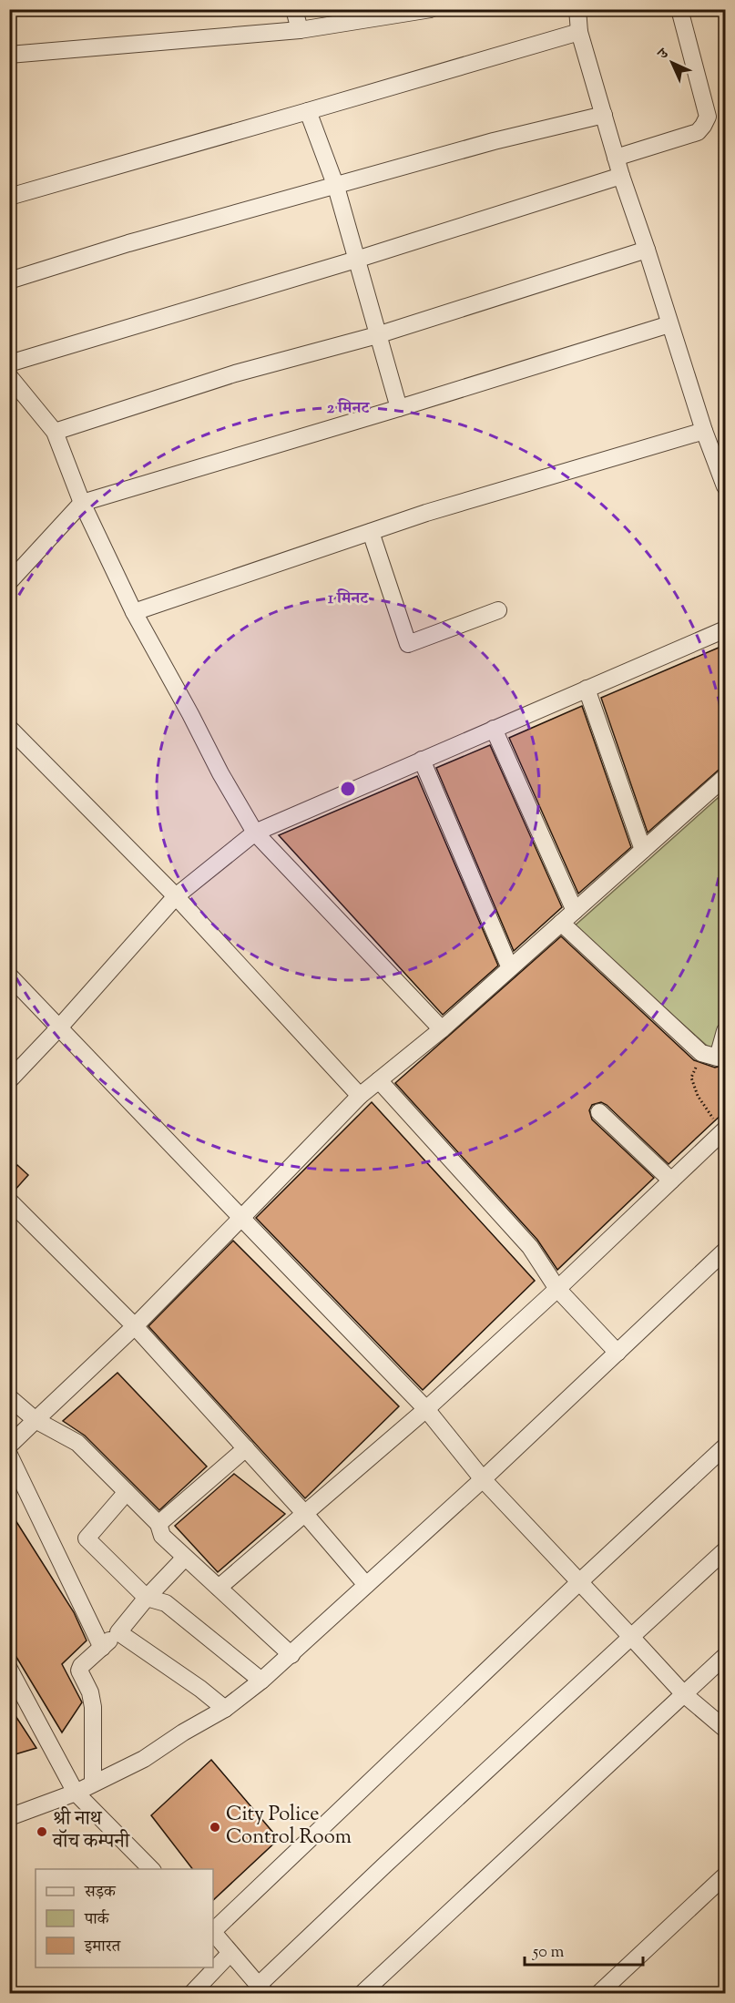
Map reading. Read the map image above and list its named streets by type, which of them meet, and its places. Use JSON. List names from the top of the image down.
{
  "places": ["City Police Control Room", "श्री नाथ वॉच कम्पनी"],
  "legend": ["सड़क", "पार्क", "इमारत"],
  "scale_bar": "50 m",
  "north": "top left",
  "rings": ["2 मिनट", "1 मिनट"]
}
